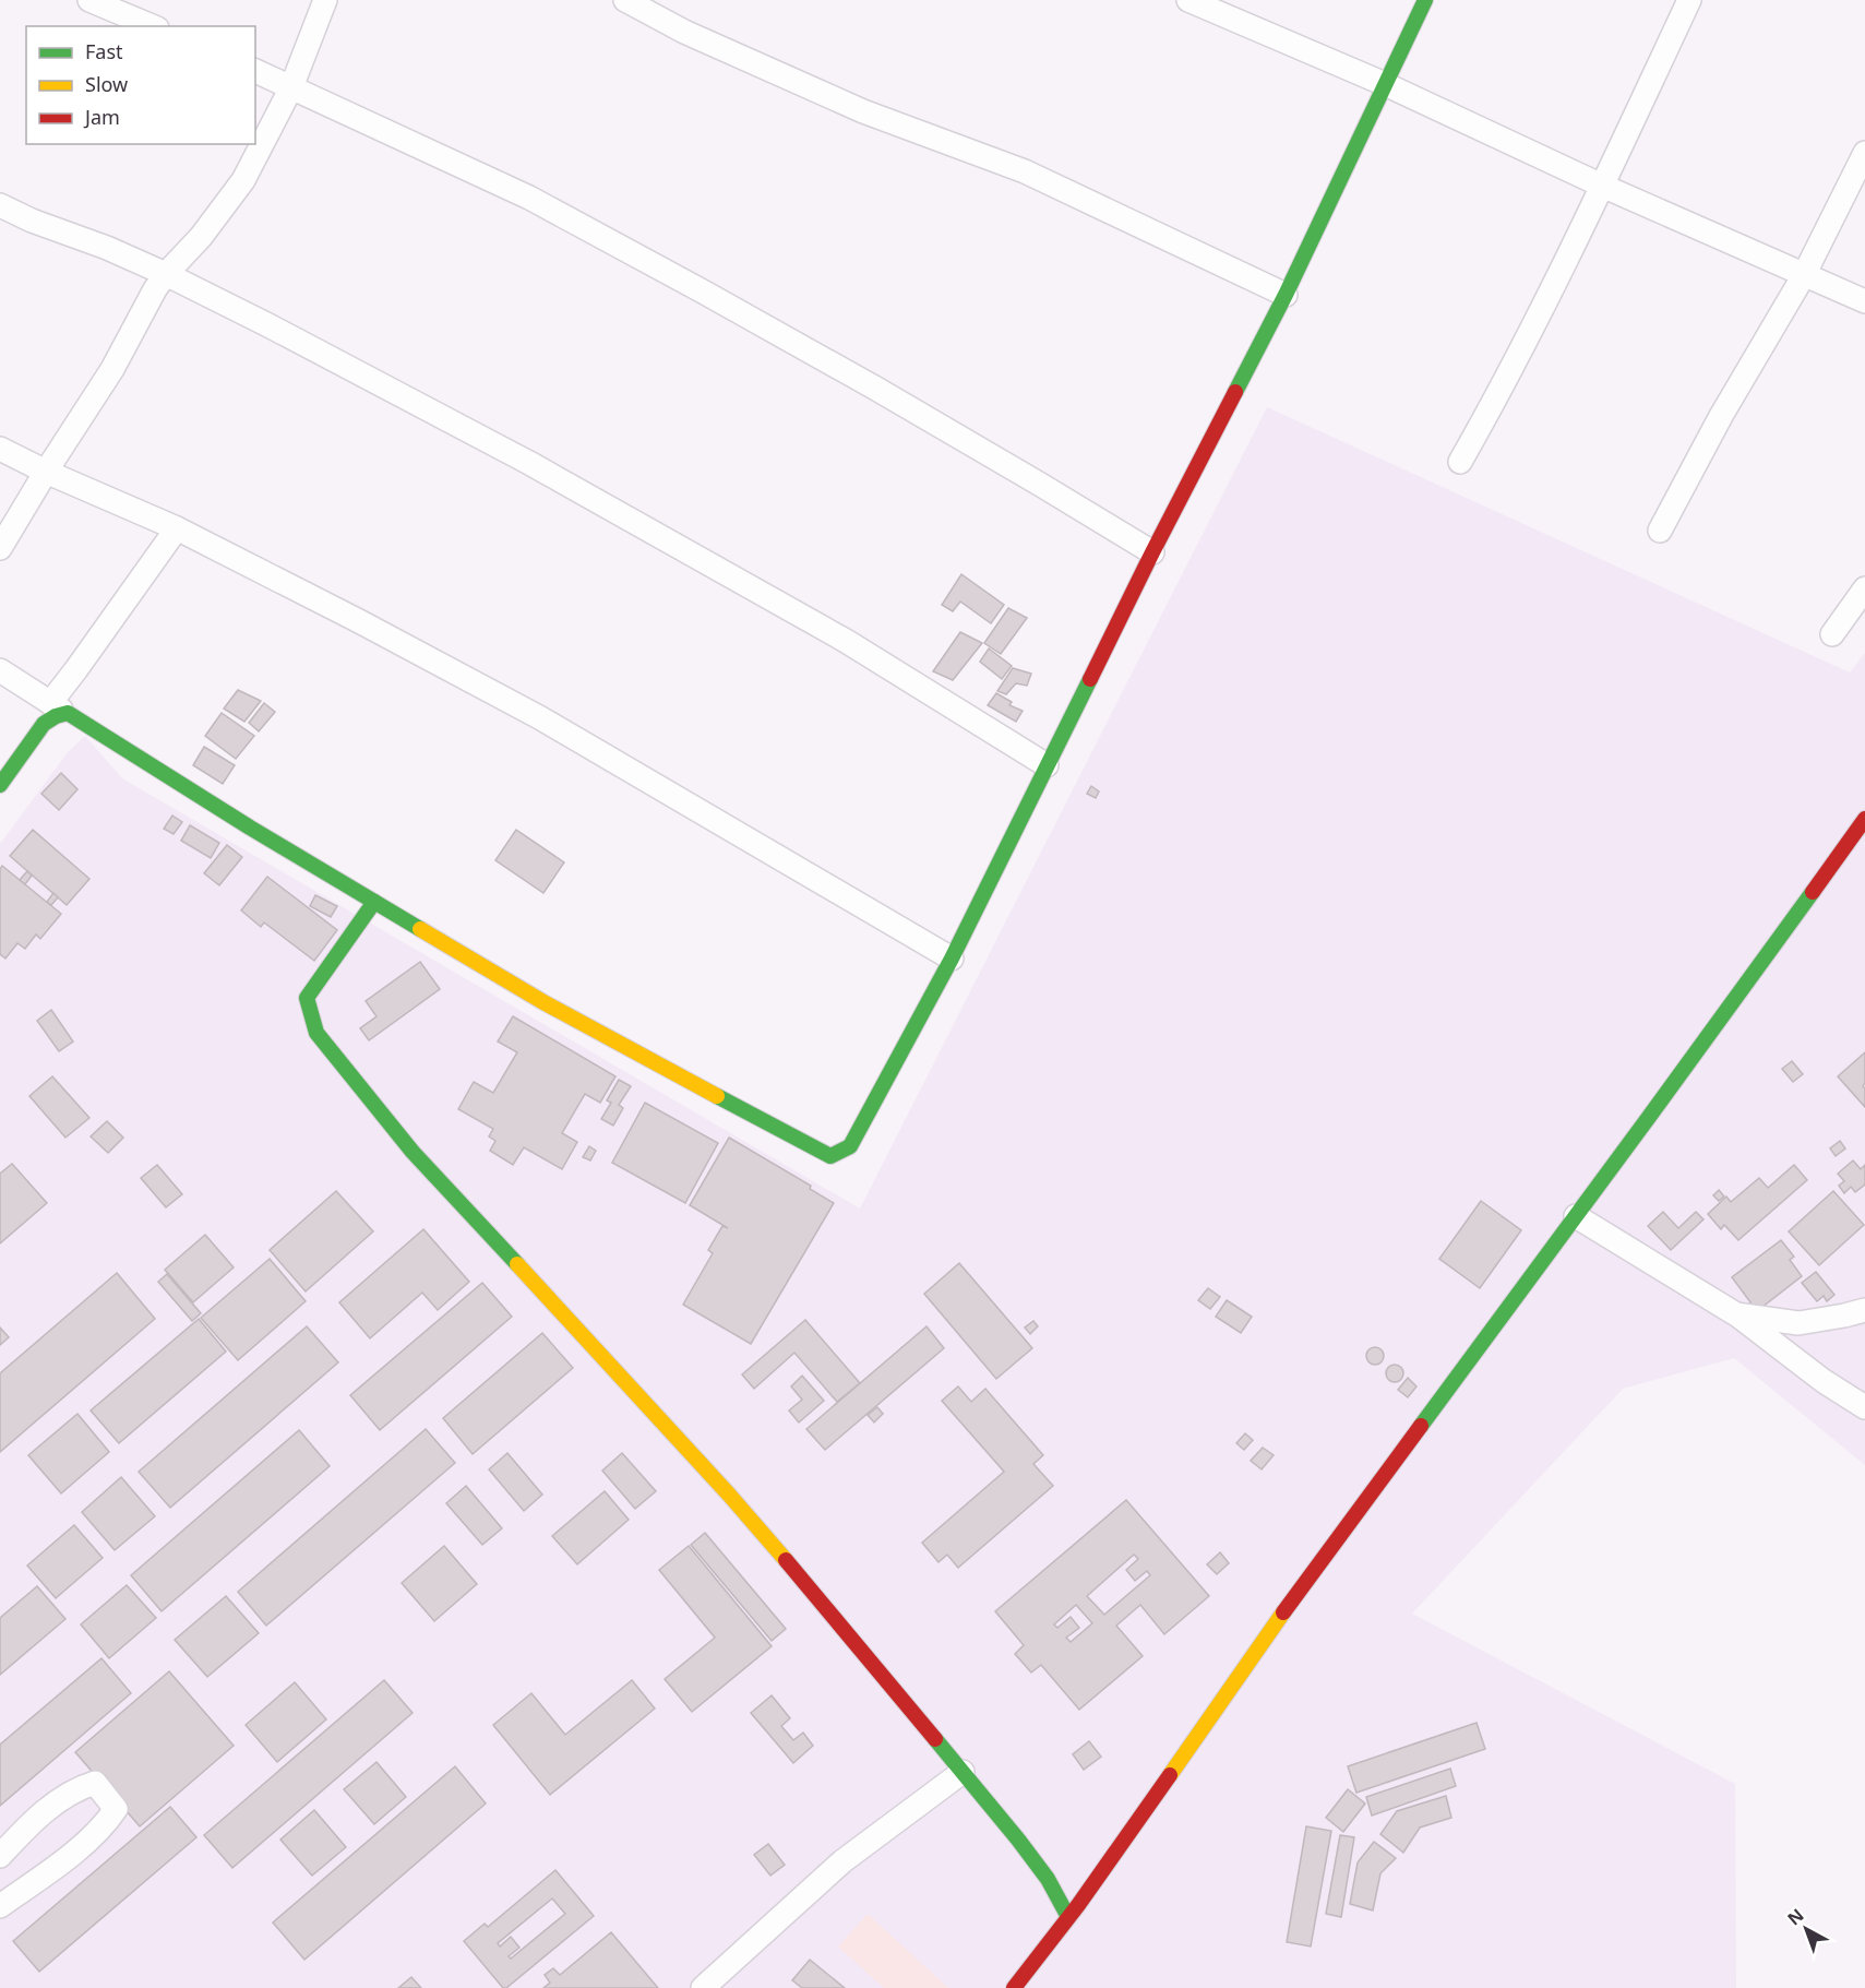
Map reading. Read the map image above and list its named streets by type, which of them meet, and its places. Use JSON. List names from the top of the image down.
{
  "legend": ["Fast", "Slow", "Jam"],
  "north": "top left"
}
